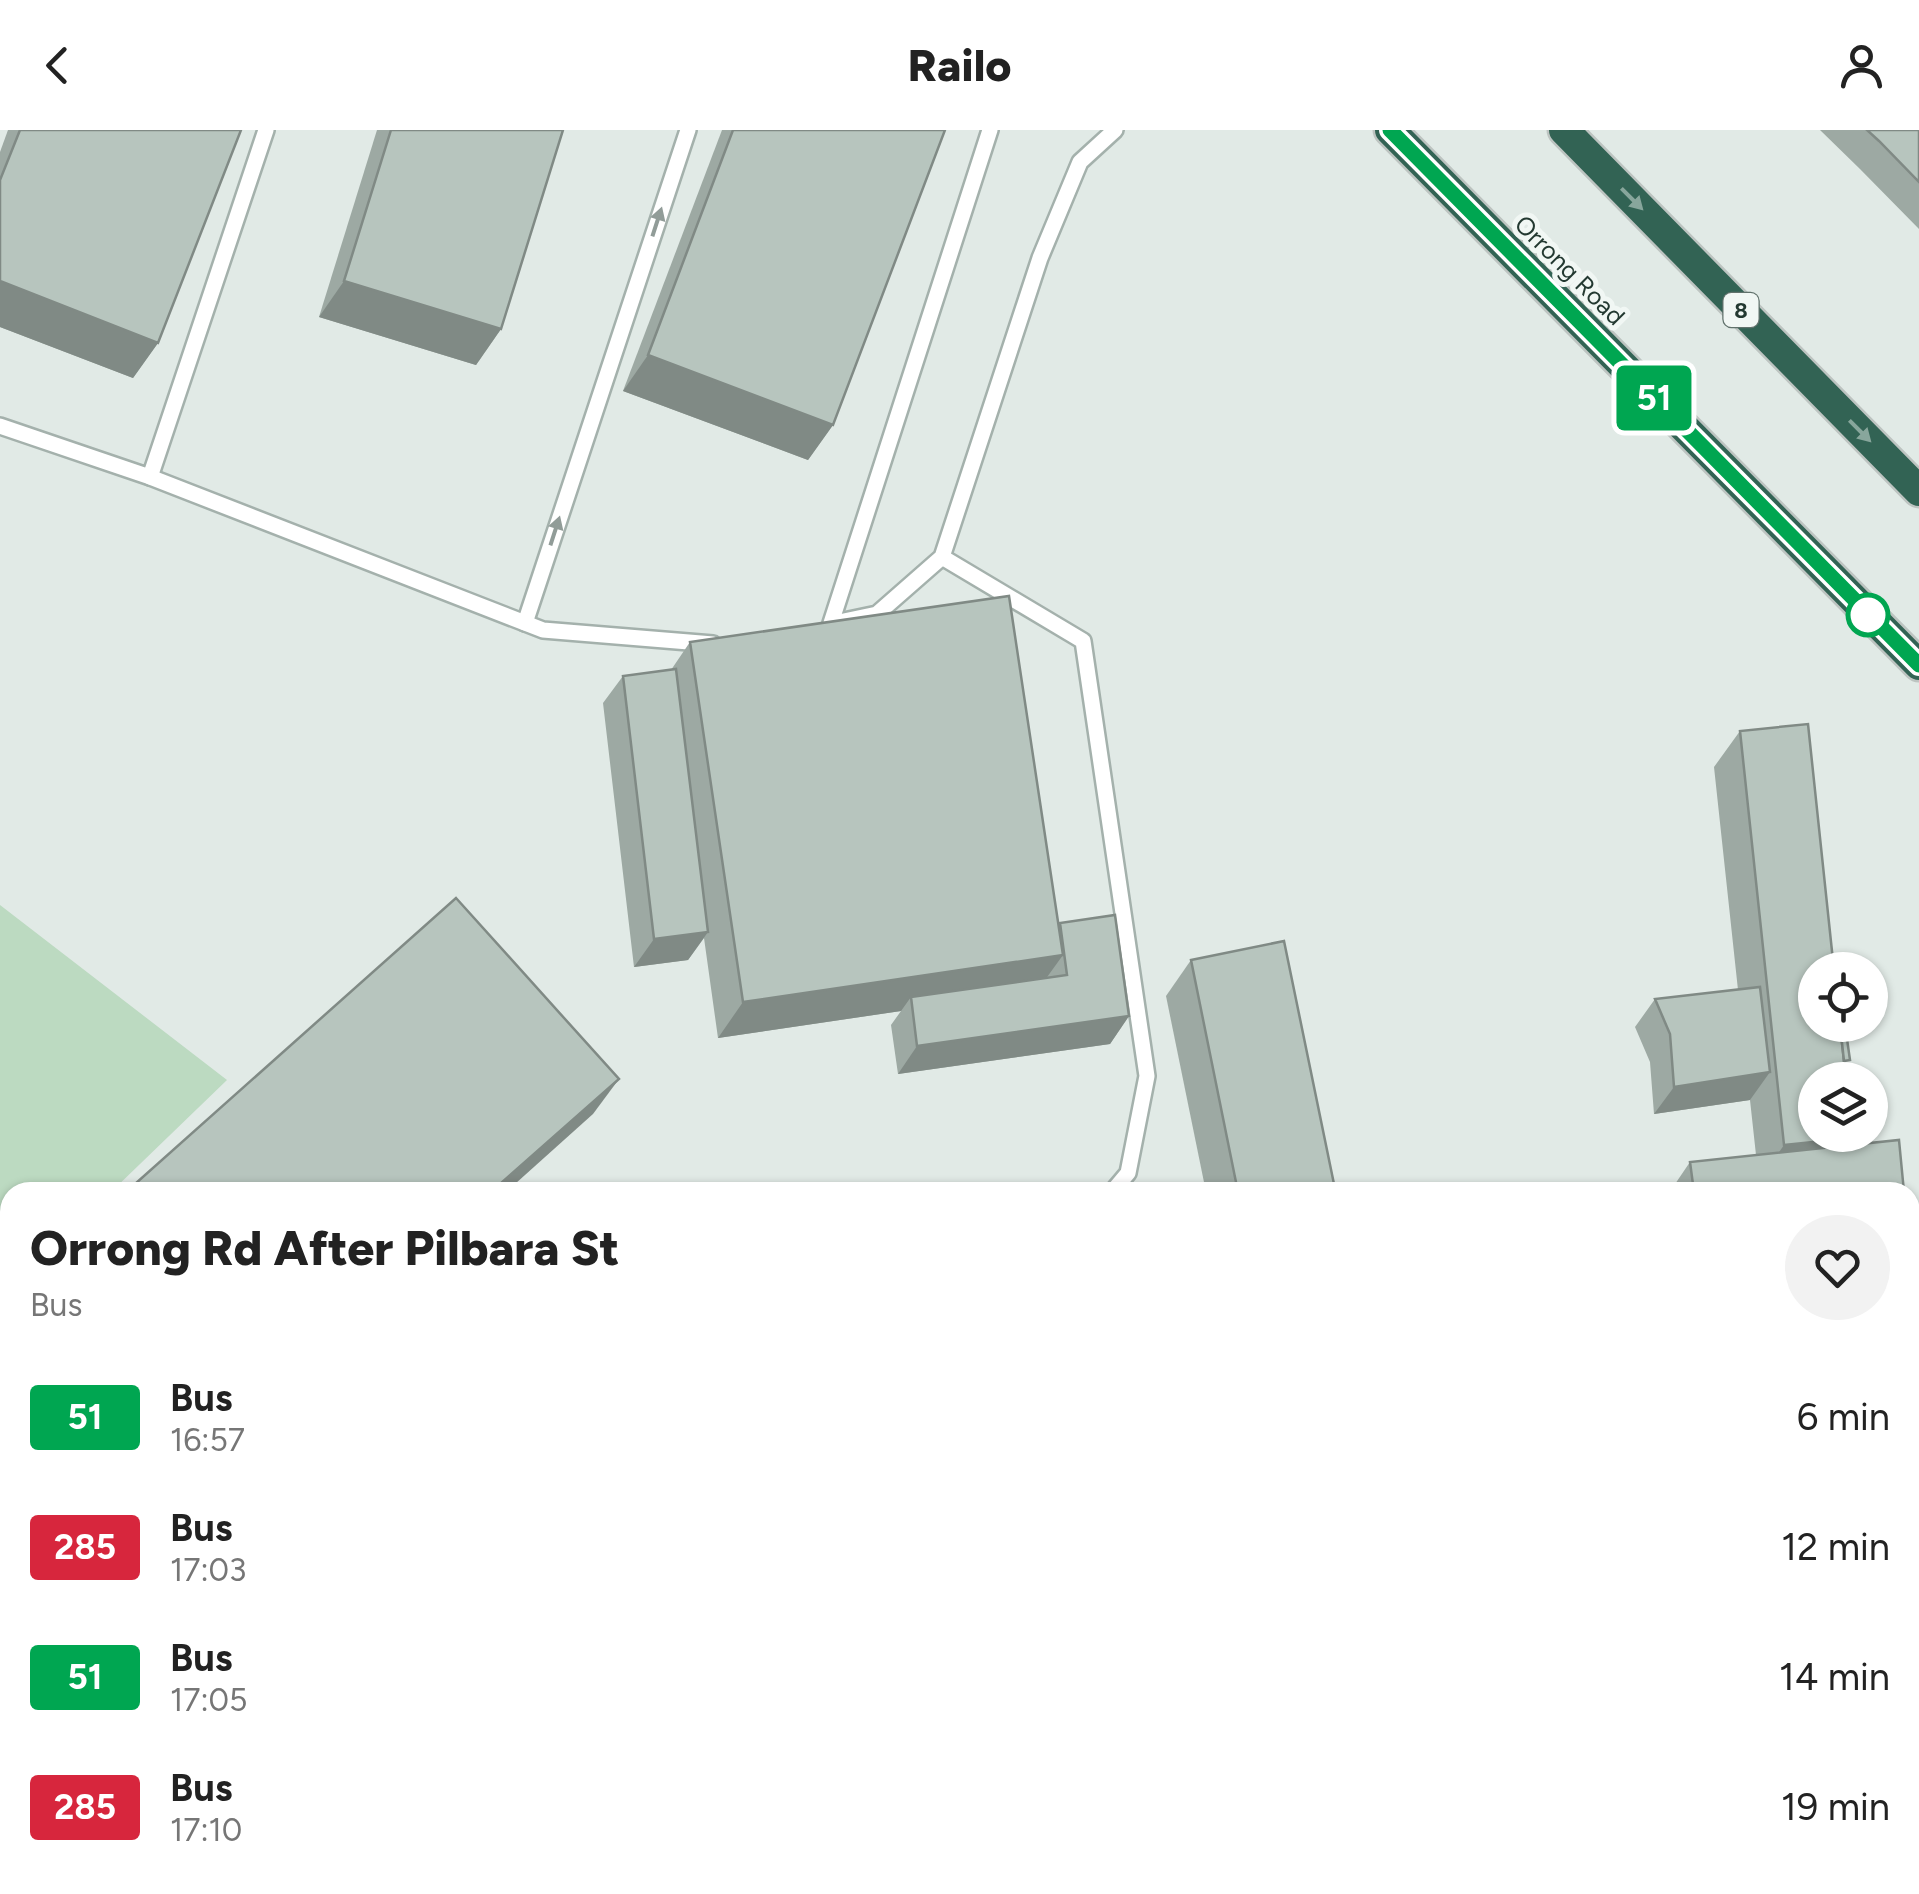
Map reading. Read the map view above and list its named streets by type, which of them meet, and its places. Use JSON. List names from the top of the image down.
{
  "streets": {
    "highway": ["Orrong Road", "8"]
  },
  "lines": ["bus line 51"],
  "page": {
    "header": "Railo",
    "on_map": "51",
    "heading": ["Orrong Rd After Pilbara St", "Bus"],
    "list": [
      {
        "mark": "51",
        "name": "Bus",
        "note": "16:57",
        "value": "6 min"
      },
      {
        "mark": "285",
        "name": "Bus",
        "note": "17:03",
        "value": "12 min"
      },
      {
        "mark": "51",
        "name": "Bus",
        "note": "17:05",
        "value": "14 min"
      },
      {
        "mark": "285",
        "name": "Bus",
        "note": "17:10",
        "value": "19 min"
      }
    ]
  }
}
